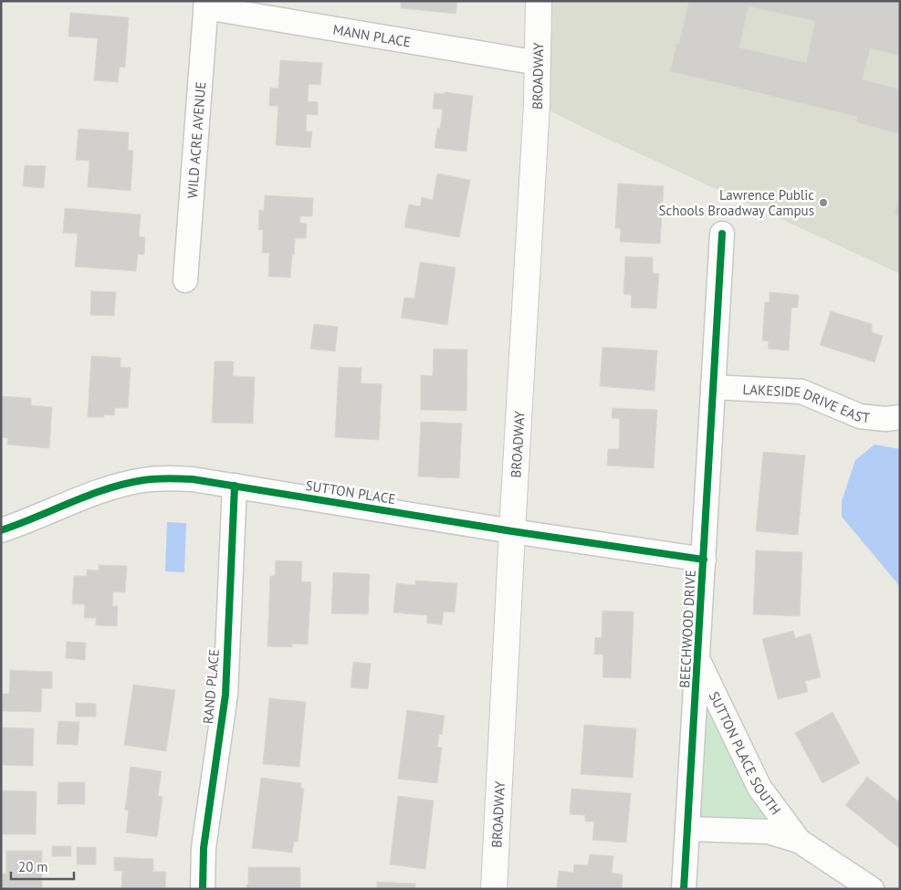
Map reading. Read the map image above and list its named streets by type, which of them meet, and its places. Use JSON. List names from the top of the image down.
{
  "streets": {
    "main road": ["BROADWAY"],
    "street": [
      "MANN PLACE",
      "WILD ACRE AVENUE",
      "LAKESIDE DRIVE EAST",
      "SUTTON PLACE",
      "BEECHWOOD DRIVE",
      "RAND PLACE",
      "SUTTON PLACE SOUTH"
    ]
  },
  "crossings": [
    ["MANN PLACE", "BROADWAY"],
    ["MANN PLACE", "WILD ACRE AVENUE"],
    ["BROADWAY", "SUTTON PLACE"],
    ["LAKESIDE DRIVE EAST", "BEECHWOOD DRIVE"],
    ["SUTTON PLACE", "BEECHWOOD DRIVE"],
    ["SUTTON PLACE", "RAND PLACE"],
    ["BEECHWOOD DRIVE", "SUTTON PLACE SOUTH"]
  ],
  "places": ["Lawrence Public Schools Broadway Campus"],
  "scale_bar": "20 m"
}
